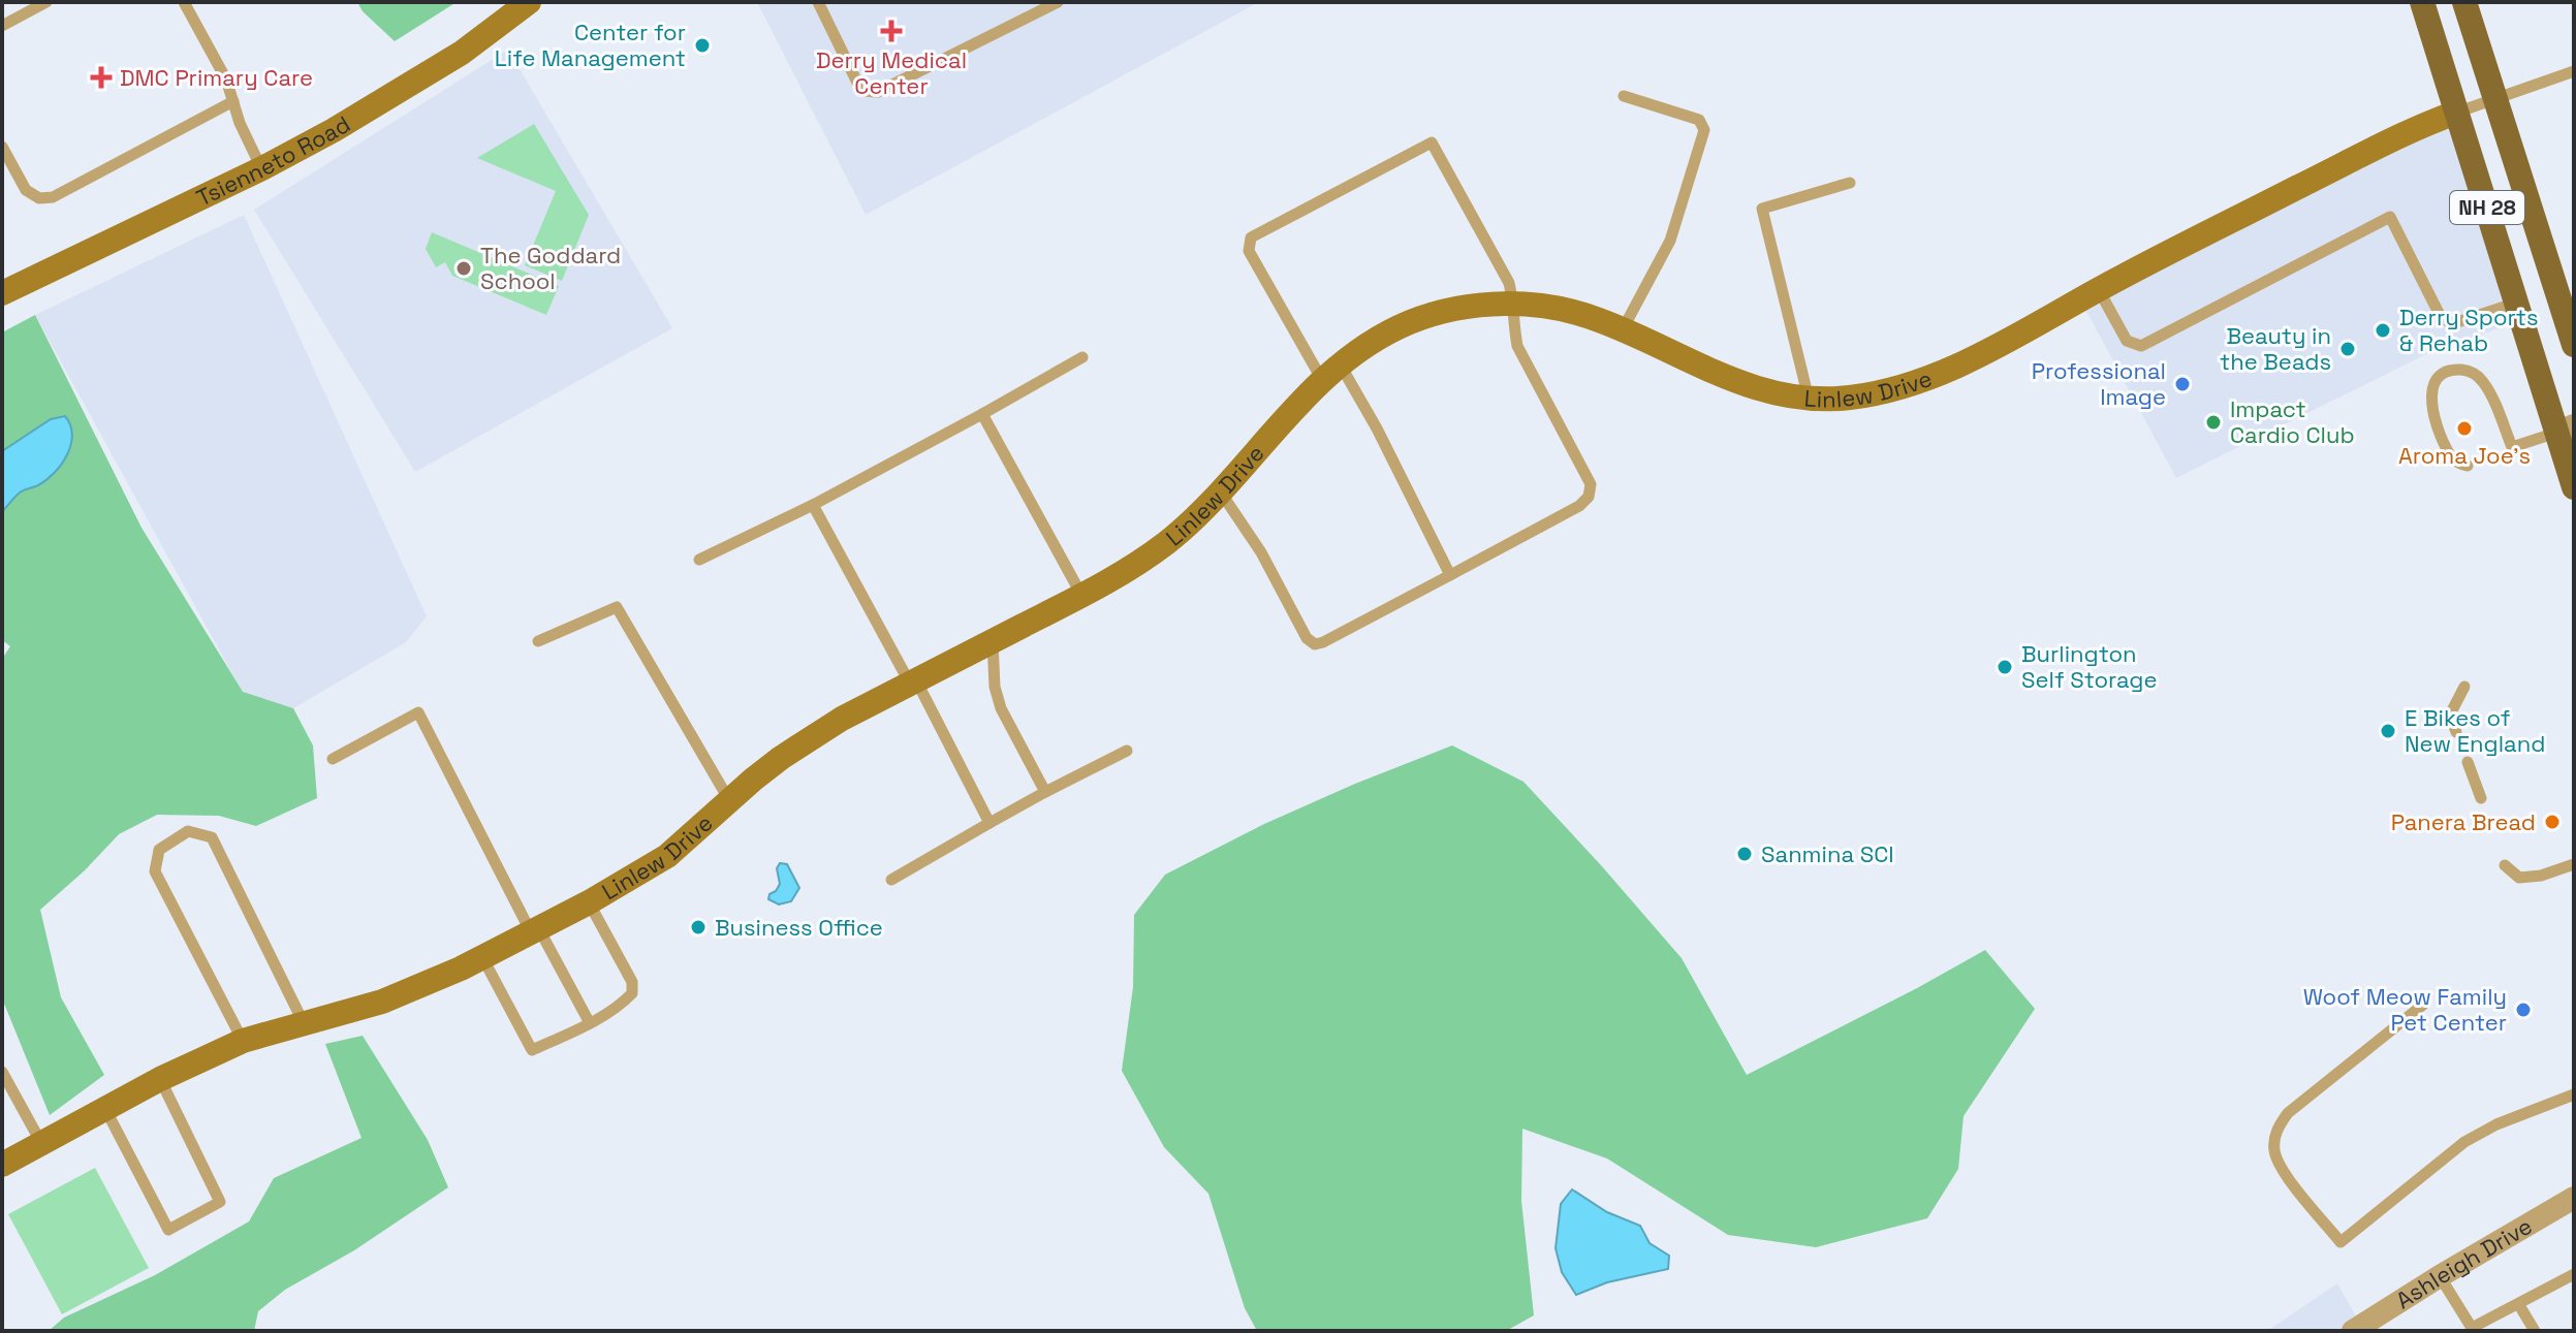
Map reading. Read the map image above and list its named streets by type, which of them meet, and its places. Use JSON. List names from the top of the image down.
{
  "streets": {
    "main road": ["NH 28"],
    "street": ["Tsienneto Road", "Linlew Drive", "Ashleigh Drive"]
  },
  "crossings": [
    ["NH 28", "Linlew Drive"]
  ],
  "places": {
    "health": ["Derry Medical Center", "DMC Primary Care"],
    "other": [
      "Center for Life Management",
      "The Goddard School",
      "Derry Sports & Rehab",
      "Beauty in the Beads",
      "Professional Image",
      "Impact Cardio Club",
      "Aroma Joe's",
      "Burlington Self Storage",
      "E Bikes of New England",
      "Panera Bread",
      "Sanmina SCI",
      "Business Office",
      "Woof Meow Family Pet Center"
    ]
  }
}
